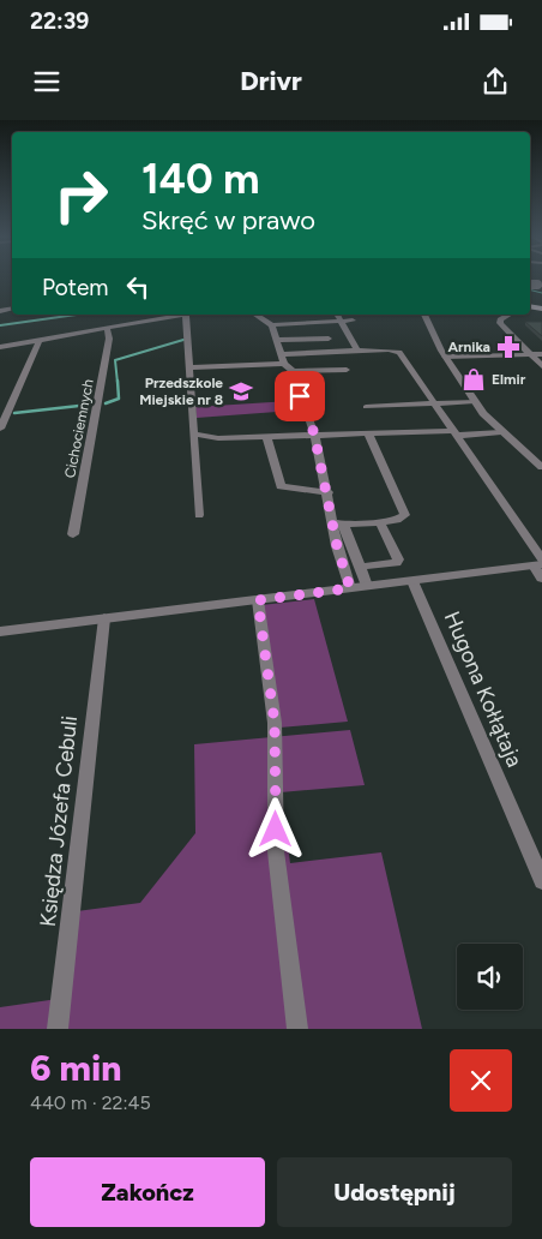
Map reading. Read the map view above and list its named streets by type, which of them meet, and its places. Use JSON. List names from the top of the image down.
{
  "streets": {
    "street": ["Cichociemnych", "Hugona Kołłątaja", "Księdza Józefa Cebuli"]
  },
  "places": {
    "pharmacy": ["Arnika"],
    "shop": ["Elmir"],
    "school or university": ["Przedszkole Miejskie nr 8"]
  },
  "page": {
    "status": "22:39",
    "header": "Drivr",
    "turn": ["140 m", "Skręć w prawo"],
    "then": "Potem",
    "heading": ["6 min", "440 m · 22:45"],
    "buttons": ["Zakończ", "Udostępnij"]
  }
}
